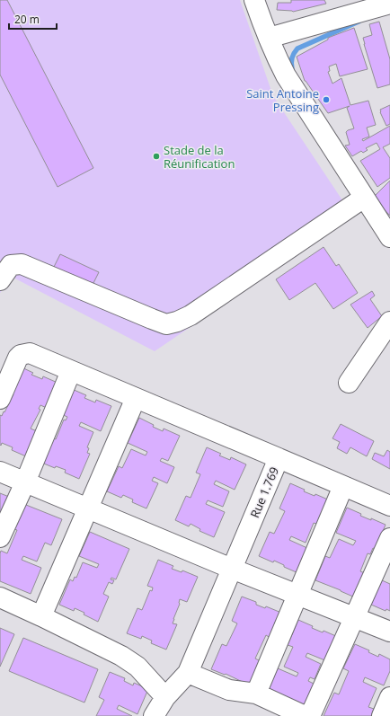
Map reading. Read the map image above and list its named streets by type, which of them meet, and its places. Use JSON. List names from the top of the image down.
{
  "streets": {
    "street": ["Rue 1.769"]
  },
  "places": ["Saint Antoine Pressing", "Stade de la Réunification"],
  "scale_bar": "20 m"
}
